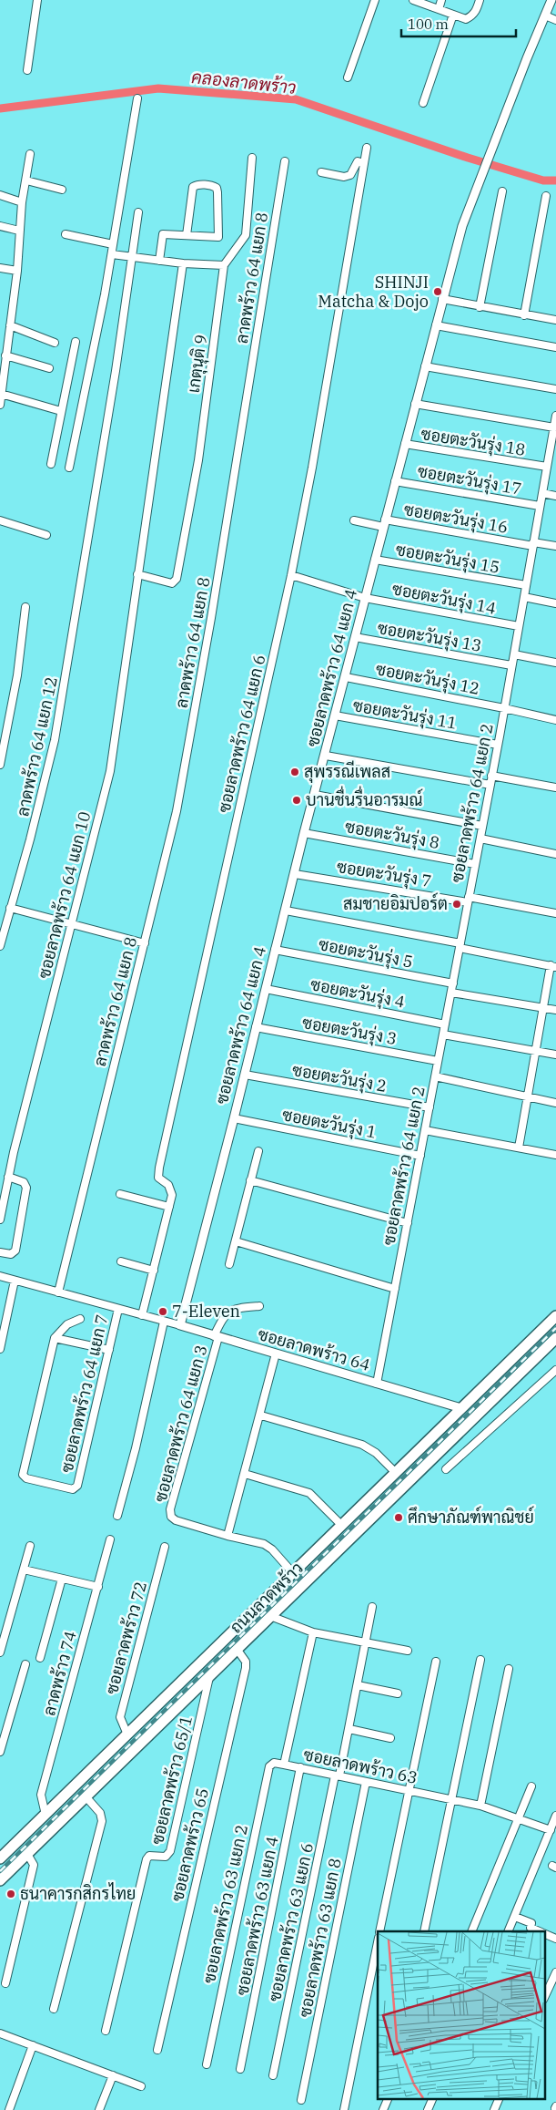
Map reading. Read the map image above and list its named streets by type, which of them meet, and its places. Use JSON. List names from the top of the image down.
{
  "streets": {
    "main road": ["ถนนลาดพร้าว"],
    "street": [
      "ลาดพร้าว 64 แยก 8",
      "เกตุนุติ 9",
      "ซอยตะวันรุ่ง 18",
      "ซอยตะวันรุ่ง 17",
      "ซอยตะวันรุ่ง 16",
      "ซอยตะวันรุ่ง 15",
      "ซอยตะวันรุ่ง 14",
      "ซอยตะวันรุ่ง 13",
      "ซอยลาดพร้าว 64 แยก 4",
      "ซอยตะวันรุ่ง 12",
      "ซอยตะวันรุ่ง 11",
      "ซอยลาดพร้าว 64 แยก 6",
      "ลาดพร้าว 64 แยก 12",
      "ซอยลาดพร้าว 64 แยก 2",
      "ซอยตะวันรุ่ง 8",
      "ซอยตะวันรุ่ง 7",
      "ซอยลาดพร้าว 64 แยก 10",
      "ซอยตะวันรุ่ง 5",
      "ซอยตะวันรุ่ง 4",
      "ซอยตะวันรุ่ง 3",
      "ซอยตะวันรุ่ง 2",
      "ซอยตะวันรุ่ง 1",
      "ซอยลาดพร้าว 64",
      "ซอยลาดพร้าว 64 แยก 7",
      "ซอยลาดพร้าว 64 แยก 3",
      "ซอยลาดพร้าว 72",
      "ลาดพร้าว 74",
      "ซอยลาดพร้าว 63",
      "ซอยลาดพร้าว 65/1",
      "ซอยลาดพร้าว 65",
      "ซอยลาดพร้าว 63 แยก 2",
      "ซอยลาดพร้าว 63 แยก 4",
      "ซอยลาดพร้าว 63 แยก 6",
      "ซอยลาดพร้าว 63 แยก 8"
    ]
  },
  "crossings": [
    ["ลาดพร้าว 64 แยก 8", "ซอยลาดพร้าว 64"],
    ["เกตุนุติ 9", "ซอยลาดพร้าว 64 แยก 10"],
    ["ซอยตะวันรุ่ง 18", "ซอยลาดพร้าว 64 แยก 4"],
    ["ซอยตะวันรุ่ง 18", "ซอยลาดพร้าว 64 แยก 2"],
    ["ซอยตะวันรุ่ง 17", "ซอยลาดพร้าว 64 แยก 4"],
    ["ซอยตะวันรุ่ง 17", "ซอยลาดพร้าว 64 แยก 2"],
    ["ซอยตะวันรุ่ง 16", "ซอยลาดพร้าว 64 แยก 4"],
    ["ซอยตะวันรุ่ง 16", "ซอยลาดพร้าว 64 แยก 2"],
    ["ซอยตะวันรุ่ง 15", "ซอยลาดพร้าว 64 แยก 4"],
    ["ซอยตะวันรุ่ง 15", "ซอยลาดพร้าว 64 แยก 2"],
    ["ซอยตะวันรุ่ง 14", "ซอยลาดพร้าว 64 แยก 4"],
    ["ซอยตะวันรุ่ง 14", "ซอยลาดพร้าว 64 แยก 6"],
    ["ซอยตะวันรุ่ง 14", "ซอยลาดพร้าว 64 แยก 2"],
    ["ซอยตะวันรุ่ง 13", "ซอยลาดพร้าว 64 แยก 4"],
    ["ซอยตะวันรุ่ง 13", "ซอยลาดพร้าว 64 แยก 2"],
    ["ซอยลาดพร้าว 64 แยก 4", "ซอยตะวันรุ่ง 12"],
    ["ซอยลาดพร้าว 64 แยก 4", "ซอยตะวันรุ่ง 11"],
    ["ซอยลาดพร้าว 64 แยก 4", "ซอยตะวันรุ่ง 8"],
    ["ซอยลาดพร้าว 64 แยก 4", "ซอยตะวันรุ่ง 7"],
    ["ซอยลาดพร้าว 64 แยก 4", "ซอยตะวันรุ่ง 5"],
    ["ซอยลาดพร้าว 64 แยก 4", "ซอยตะวันรุ่ง 4"],
    ["ซอยลาดพร้าว 64 แยก 4", "ซอยตะวันรุ่ง 3"],
    ["ซอยลาดพร้าว 64 แยก 4", "ซอยตะวันรุ่ง 2"],
    ["ซอยลาดพร้าว 64 แยก 4", "ซอยตะวันรุ่ง 1"],
    ["ซอยลาดพร้าว 64 แยก 4", "ซอยลาดพร้าว 64"],
    ["ซอยตะวันรุ่ง 12", "ซอยลาดพร้าว 64 แยก 2"],
    ["ซอยตะวันรุ่ง 11", "ซอยลาดพร้าว 64 แยก 2"],
    ["ซอยลาดพร้าว 64 แยก 6", "ซอยลาดพร้าว 64"],
    ["ซอยลาดพร้าว 64 แยก 2", "ซอยตะวันรุ่ง 8"],
    ["ซอยลาดพร้าว 64 แยก 2", "ซอยตะวันรุ่ง 7"],
    ["ซอยลาดพร้าว 64 แยก 2", "ซอยตะวันรุ่ง 5"],
    ["ซอยลาดพร้าว 64 แยก 2", "ซอยตะวันรุ่ง 4"],
    ["ซอยลาดพร้าว 64 แยก 2", "ซอยตะวันรุ่ง 3"],
    ["ซอยลาดพร้าว 64 แยก 2", "ซอยตะวันรุ่ง 2"],
    ["ซอยลาดพร้าว 64 แยก 2", "ซอยตะวันรุ่ง 1"],
    ["ซอยลาดพร้าว 64 แยก 2", "ซอยลาดพร้าว 64"],
    ["ซอยลาดพร้าว 64", "ซอยลาดพร้าว 64 แยก 7"],
    ["ซอยลาดพร้าว 64", "ซอยลาดพร้าว 64 แยก 3"],
    ["ซอยลาดพร้าว 64", "ถนนลาดพร้าว"],
    ["ซอยลาดพร้าว 64 แยก 3", "ถนนลาดพร้าว"],
    ["ถนนลาดพร้าว", "ซอยลาดพร้าว 72"],
    ["ถนนลาดพร้าว", "ลาดพร้าว 74"],
    ["ถนนลาดพร้าว", "ซอยลาดพร้าว 65/1"],
    ["ถนนลาดพร้าว", "ซอยลาดพร้าว 65"],
    ["ซอยลาดพร้าว 63", "ซอยลาดพร้าว 63 แยก 2"],
    ["ซอยลาดพร้าว 63", "ซอยลาดพร้าว 63 แยก 4"],
    ["ซอยลาดพร้าว 63", "ซอยลาดพร้าว 63 แยก 6"],
    ["ซอยลาดพร้าว 63", "ซอยลาดพร้าว 63 แยก 8"]
  ],
  "water": ["คลองลาดพร้าว"],
  "places": [
    "SHINJI Matcha & Dojo",
    "สุพรรณีเพลส",
    "บานชื่นรื่นอารมณ์",
    "สมชายอิมปอร์ต",
    "7-Eleven",
    "ศึกษาภัณฑ์พาณิชย์",
    "ธนาคารกสิกรไทย"
  ],
  "scale_bar": "100 m"
}
